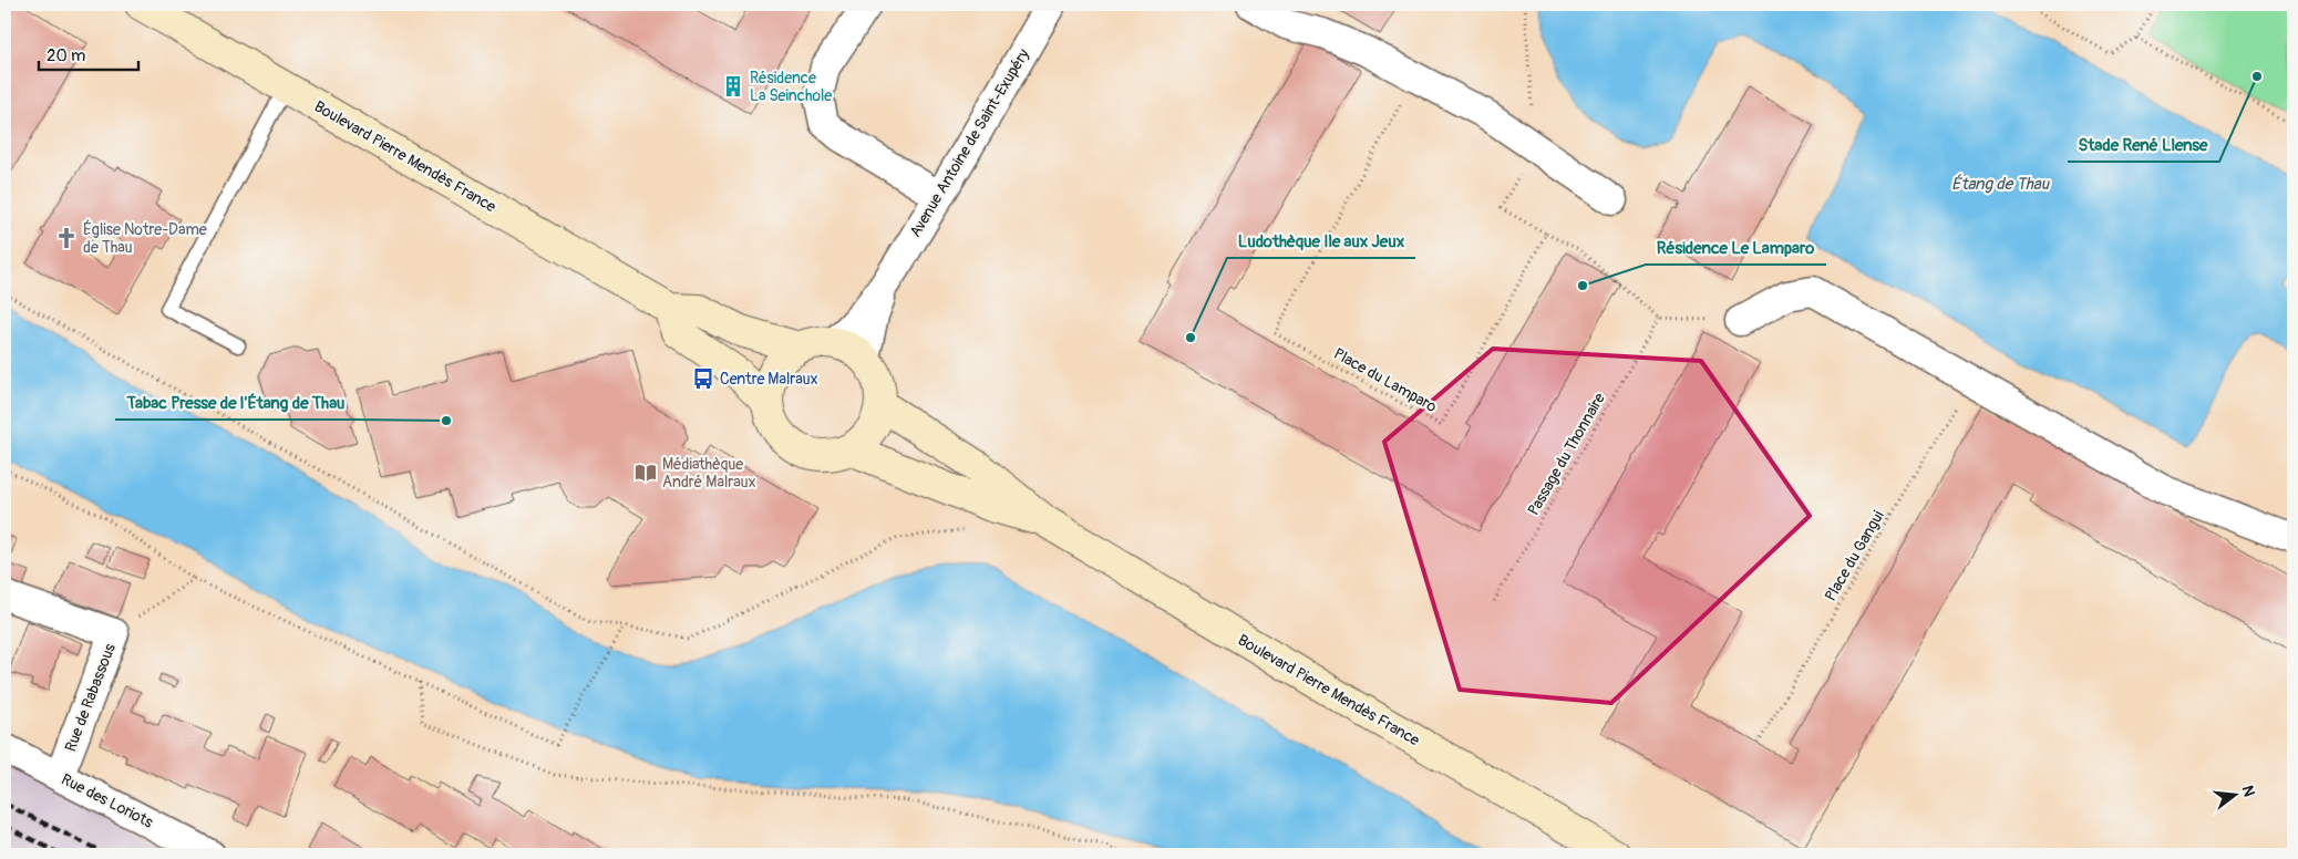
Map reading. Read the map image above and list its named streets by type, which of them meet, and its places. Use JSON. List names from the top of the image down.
{
  "streets": {
    "street": [
      "Avenue Antoine de Saint-Exupéry",
      "Boulevard Pierre Mendès France",
      "Rue de Rabassous",
      "Rue des Loriots"
    ],
    "path": ["Place du Lamparo", "Passage du Thonnaire", "Place du Gangui"]
  },
  "crossings": [
    ["Avenue Antoine de Saint-Exupéry", "Boulevard Pierre Mendès France"],
    ["Rue de Rabassous", "Rue des Loriots"]
  ],
  "water": ["Étang de Thau"],
  "places": {
    "other": [
      "Stade René Llense",
      "Résidence Le Lamparo",
      "Ludothèque Ile aux Jeux",
      "Tabac Presse de l'Étang de Thau"
    ],
    "building": ["Résidence La Seinchole"],
    "church": ["Église Notre-Dame de Thau"],
    "bus stop": ["Centre Malraux"],
    "library": ["Médiathèque André Malraux"]
  },
  "scale_bar": "20 m",
  "north": "right"
}
